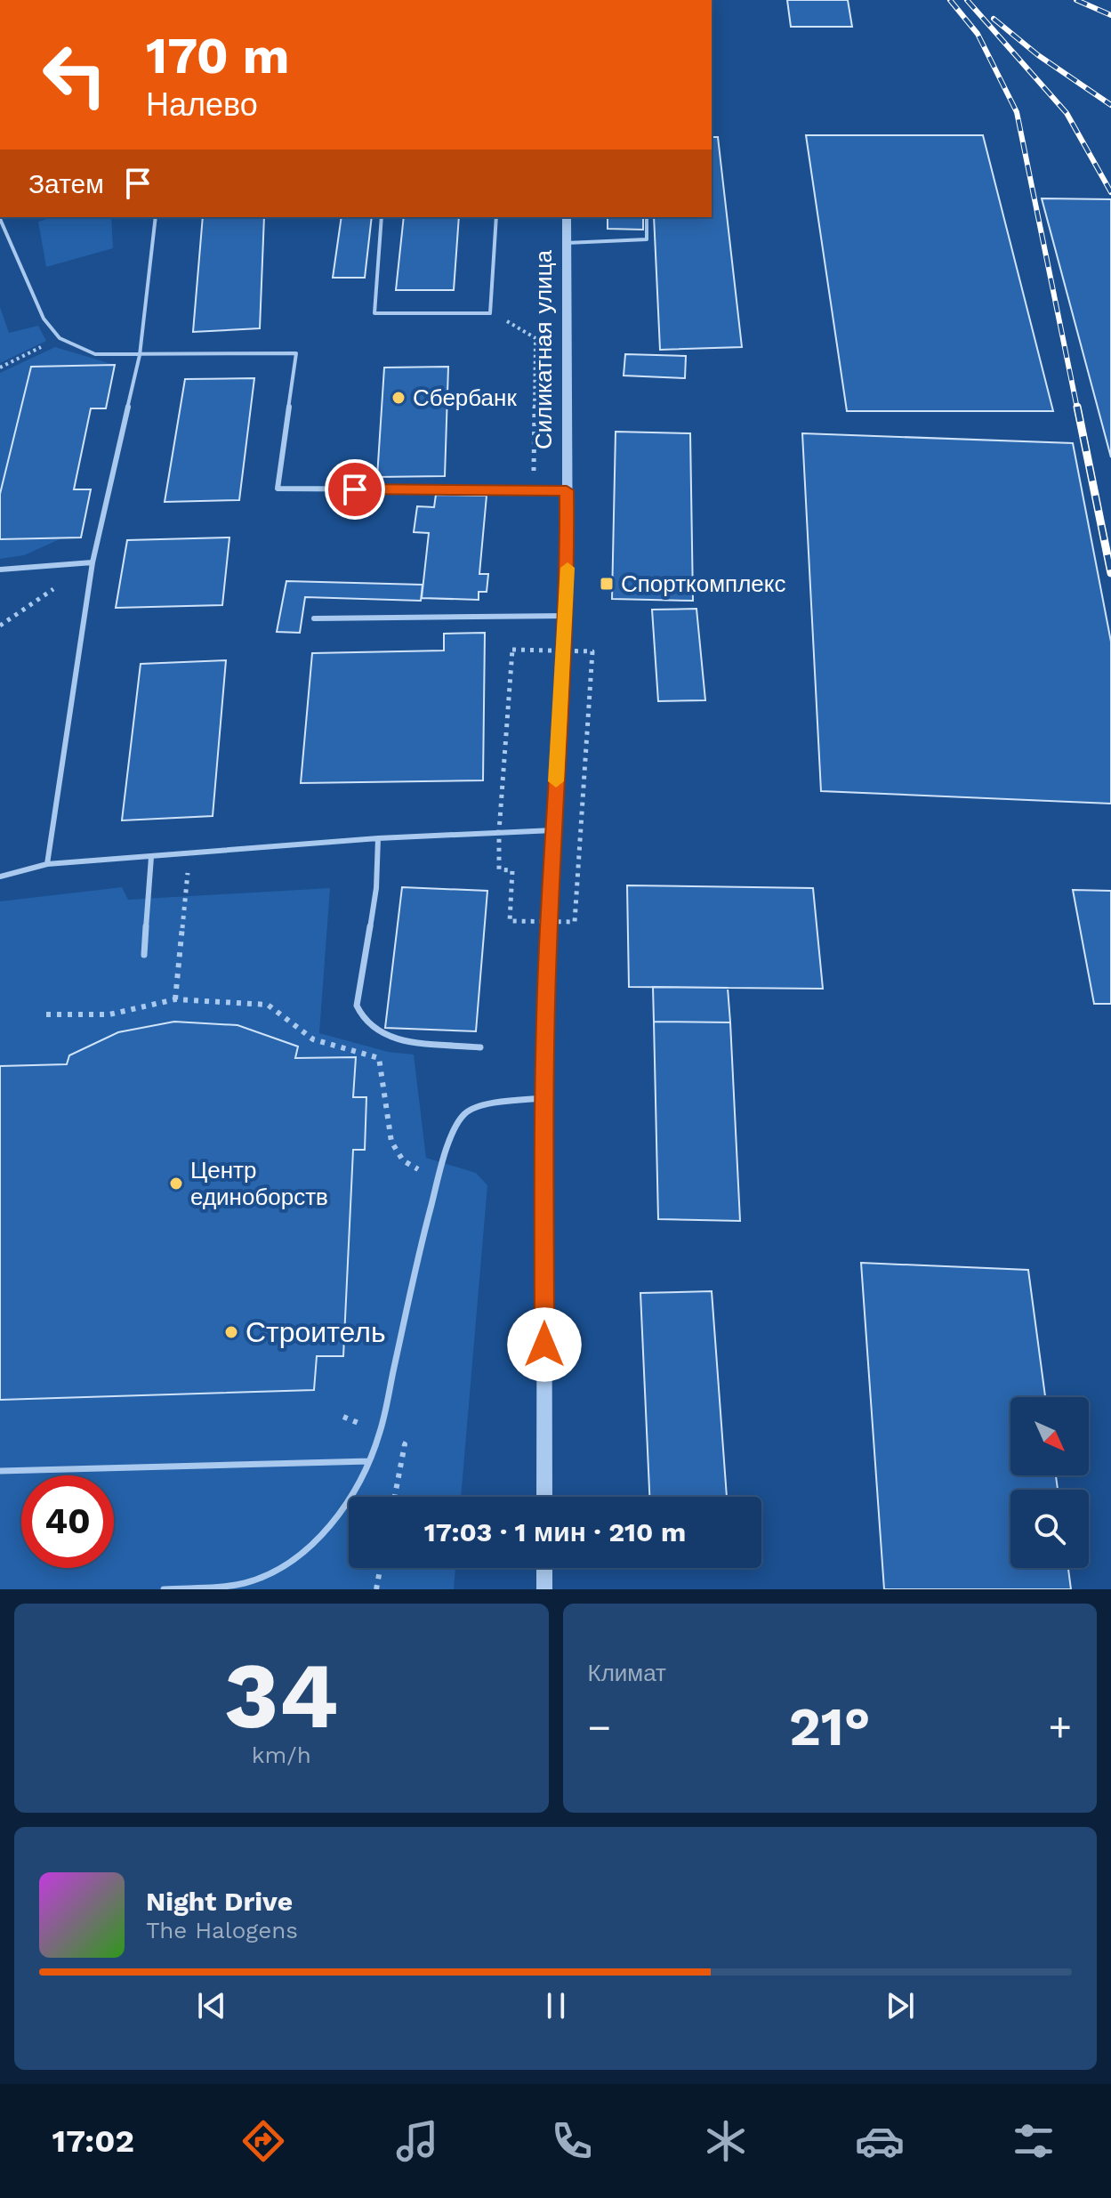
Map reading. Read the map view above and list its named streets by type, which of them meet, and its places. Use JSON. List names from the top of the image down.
{
  "streets": {
    "street": ["Силикатная улица"]
  },
  "places": {
    "other": ["Сбербанк", "Центр единоборств", "Строитель"],
    "transit": ["Спорткомплекс"]
  },
  "north": "bottom right",
  "page": {
    "turn": ["170 m", "Налево"],
    "then": "Затем",
    "limit": "40",
    "trip": "17:03 · 1 мин · 210 m",
    "tile": [
      ["34", "km/h"],
      "Климат"
    ],
    "heat": ["−", "21°", "+"],
    "song": ["Night Drive", "The Halogens"],
    "tabs": "17:02"
  }
}
